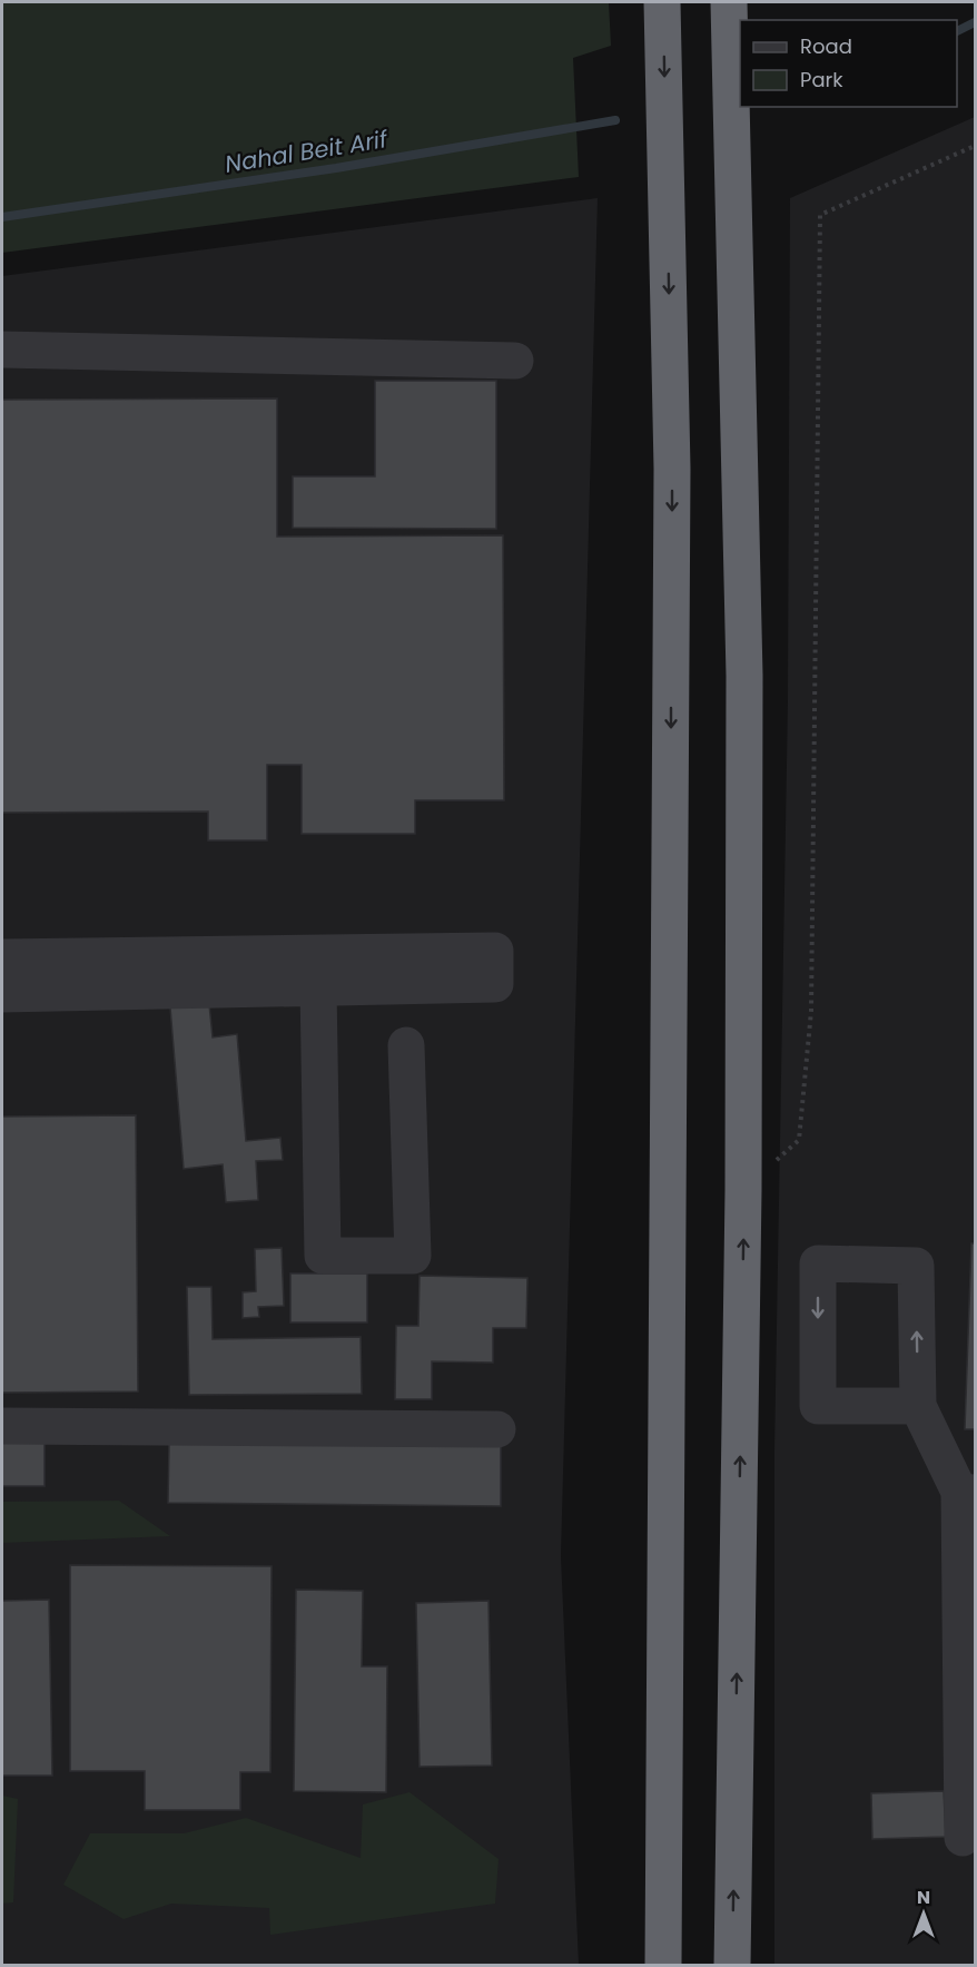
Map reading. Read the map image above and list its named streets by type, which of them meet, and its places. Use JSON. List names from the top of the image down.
{
  "water": ["Nahal Beit Arif"],
  "legend": ["Road", "Park"],
  "north": "top"
}
